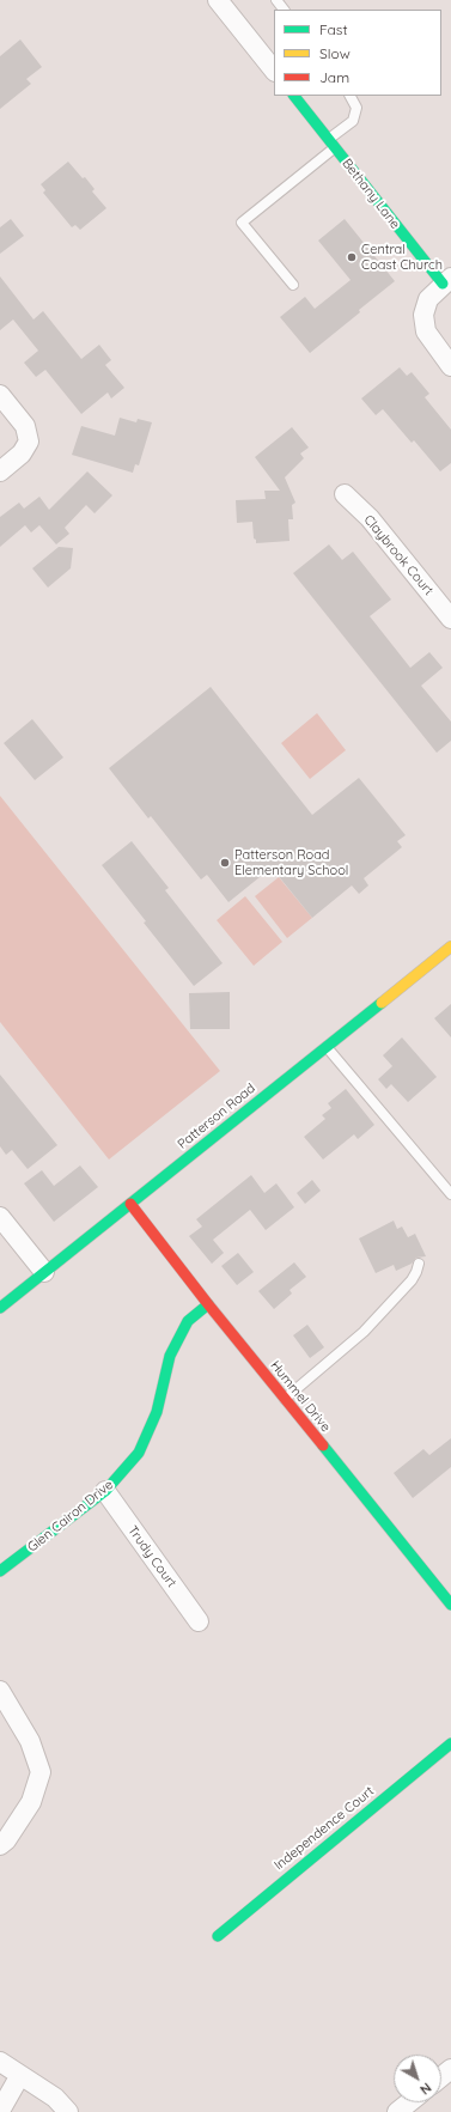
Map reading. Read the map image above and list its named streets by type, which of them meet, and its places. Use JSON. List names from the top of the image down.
{
  "streets": {
    "street": [
      "Bethany Lane",
      "Claybrook Court",
      "Patterson Road",
      "Hummel Drive",
      "Glen Cairon Drive",
      "Trudy Court",
      "Independence Court"
    ]
  },
  "crossings": [
    ["Patterson Road", "Hummel Drive"],
    ["Hummel Drive", "Glen Cairon Drive"],
    ["Glen Cairon Drive", "Trudy Court"]
  ],
  "places": ["Central Coast Church", "Patterson Road Elementary School"],
  "legend": ["Fast", "Slow", "Jam"],
  "north": "bottom right"
}
